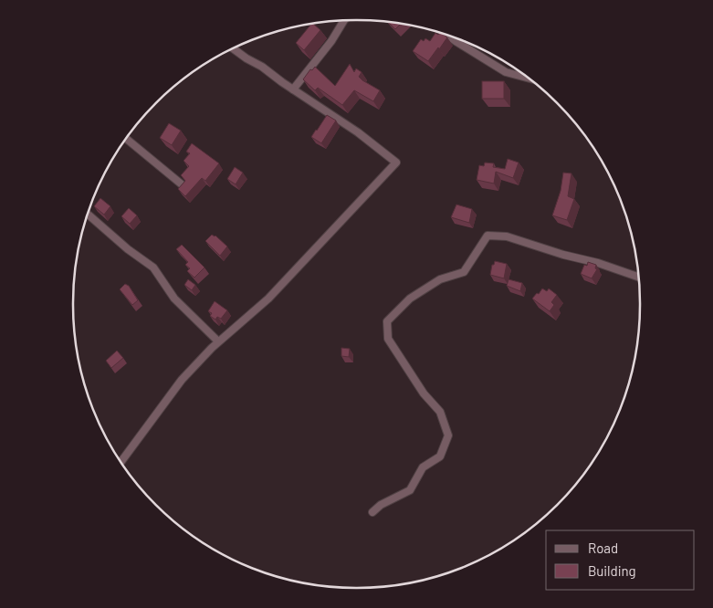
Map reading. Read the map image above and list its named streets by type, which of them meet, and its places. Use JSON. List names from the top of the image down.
{
  "legend": ["Road", "Building"]
}
